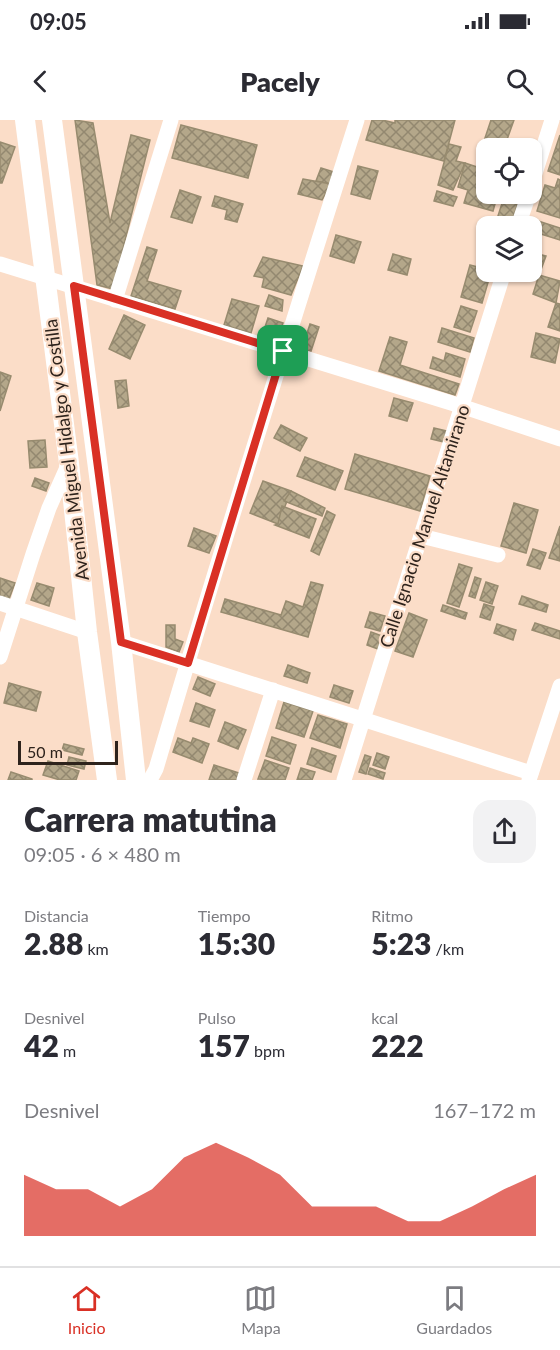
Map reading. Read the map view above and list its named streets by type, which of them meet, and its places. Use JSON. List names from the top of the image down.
{
  "streets": {
    "main road": ["Avenida Miguel Hidalgo y Costilla"],
    "street": ["Calle Ignacio Manuel Altamirano"]
  },
  "scale_bar": "50 m",
  "page": {
    "status": "09:05",
    "header": "Pacely",
    "scale": "50 m",
    "heading": ["Carrera matutina", "09:05 · 6 × 480 m"],
    "stats": [
      ["Distancia", "2.88 km"],
      ["Tiempo", "15:30"],
      ["Ritmo", "5:23 /km"],
      ["Desnivel", "42 m"],
      ["Pulso", "157 bpm"],
      ["kcal", "222"]
    ],
    "chart": ["Desnivel", "167–172 m"],
    "tabs": ["Inicio", "Mapa", "Guardados"]
  }
}
